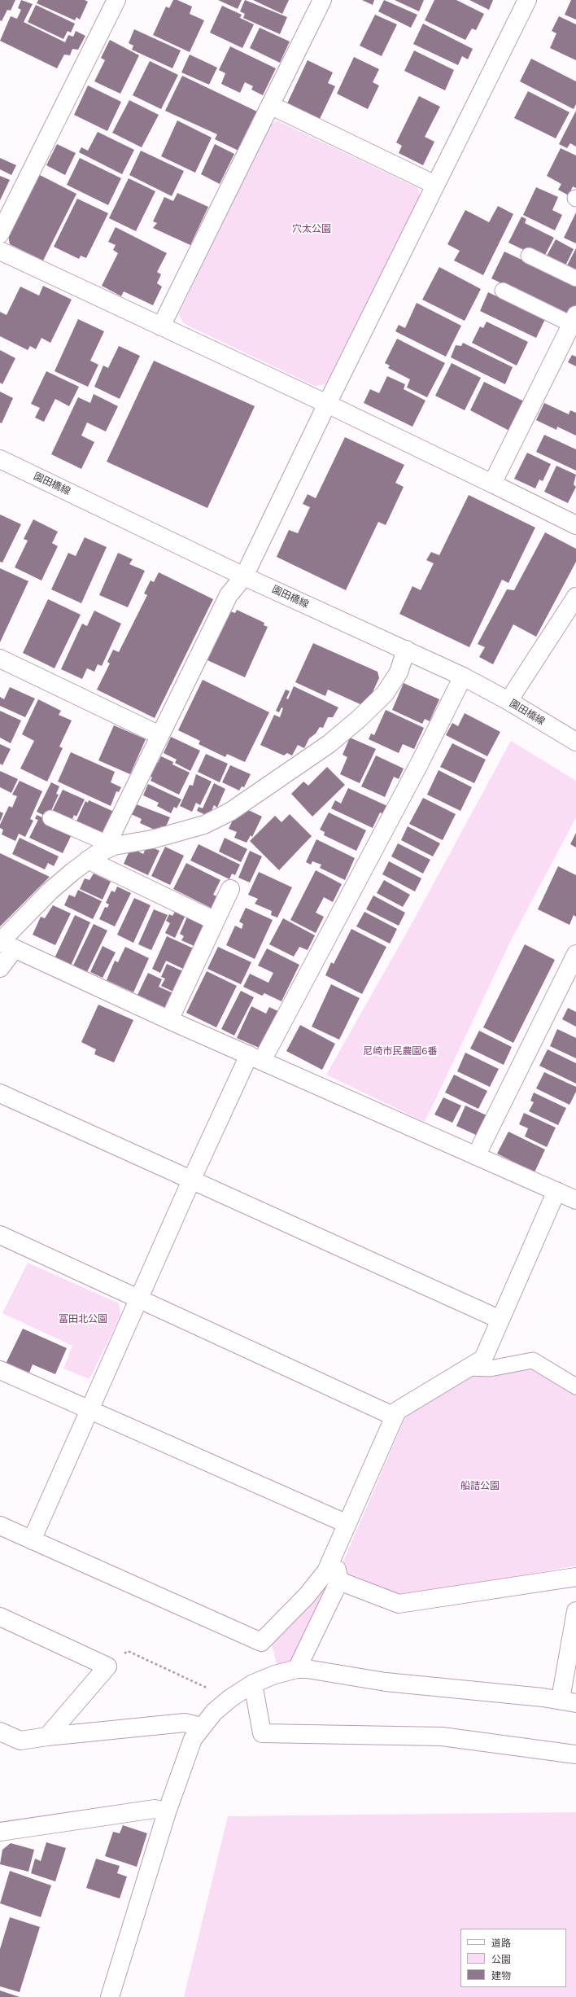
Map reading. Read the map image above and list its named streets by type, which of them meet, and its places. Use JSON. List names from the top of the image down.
{
  "streets": {
    "street": ["園田橋線"]
  },
  "parks": [
    "穴太公園",
    "尼崎市民農園6番",
    "冨田北公園",
    "船詰公園"
  ],
  "legend": ["道路", "公園", "建物"]
}
